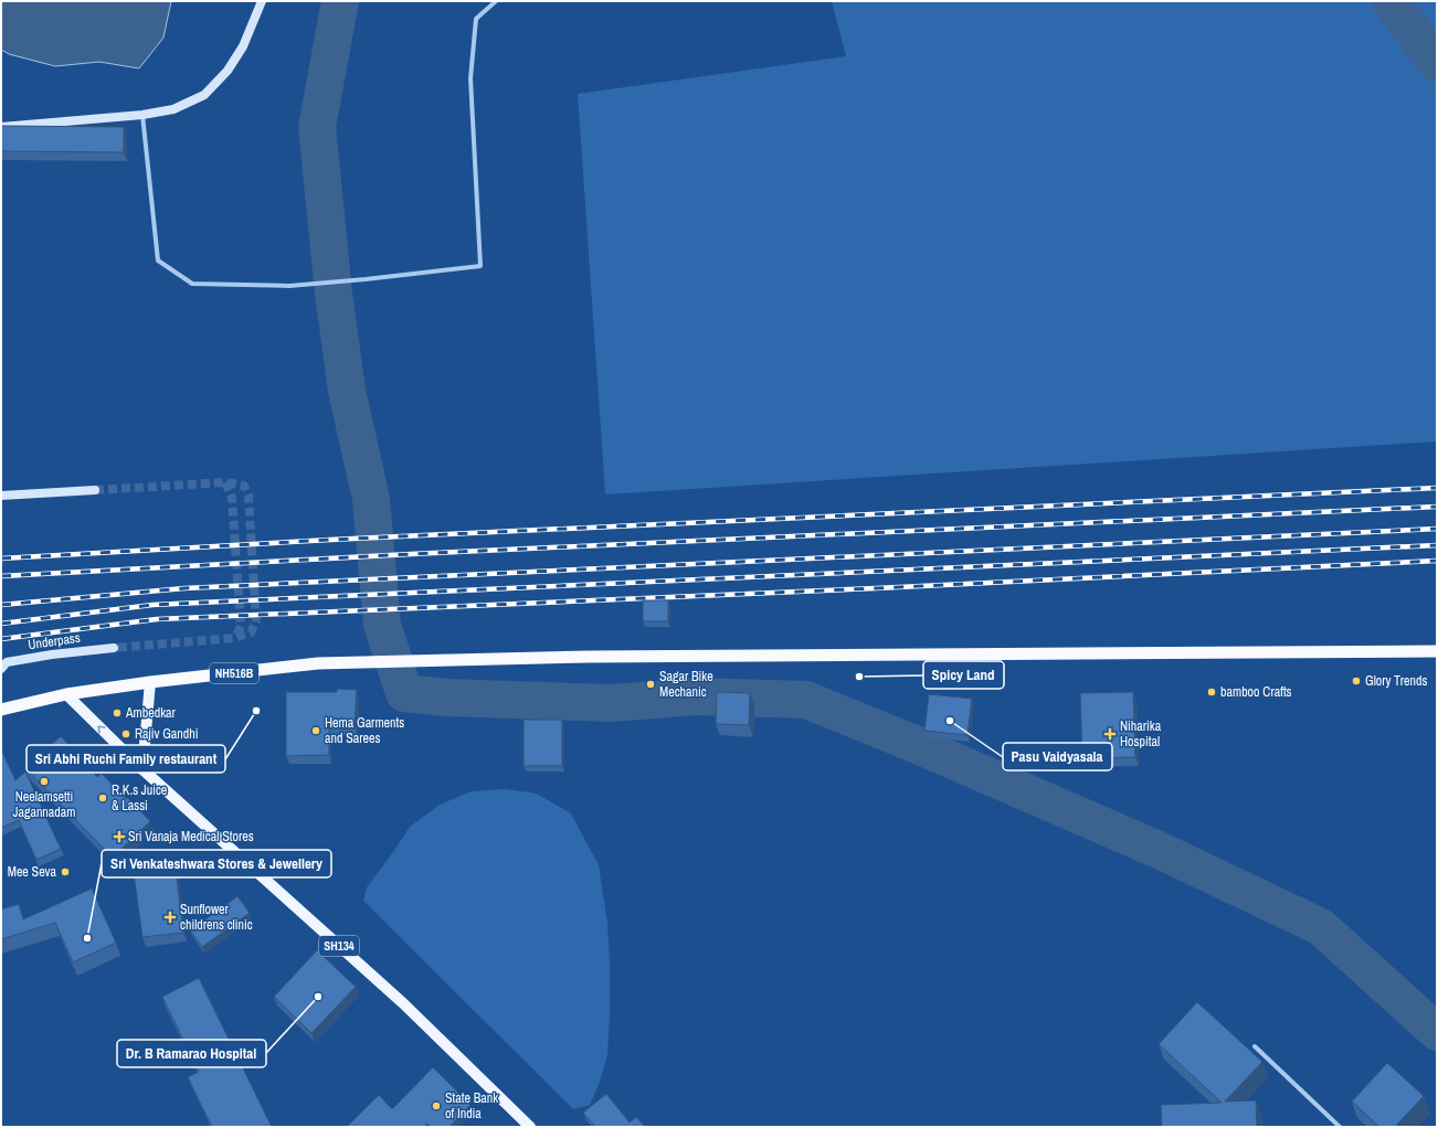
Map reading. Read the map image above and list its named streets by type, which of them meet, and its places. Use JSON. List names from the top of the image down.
{
  "streets": {
    "highway": ["NH516B"],
    "main road": ["Underpass", "SH134"]
  },
  "crossings": [
    ["NH516B", "SH134"]
  ],
  "places": {
    "other": [
      "Spicy Land",
      "Glory Trends",
      "Sagar Bike Mechanic",
      "bamboo Crafts",
      "Sri Abhi Ruchi Family restaurant",
      "Ambedkar",
      "Pasu Vaidyasala",
      "Hema Garments and Sarees",
      "Rajiv Gandhi",
      "Neelamsetti Jagannadam",
      "R.K.s Juice & Lassi",
      "Mee Seva",
      "Sri Venkateshwara Stores & Jewellery",
      "Dr. B Ramarao Hospital",
      "State Bank of India"
    ],
    "health": ["Niharika Hospital", "Sri Vanaja Medical Stores", "Sunflower childrens clinic"]
  }
}
